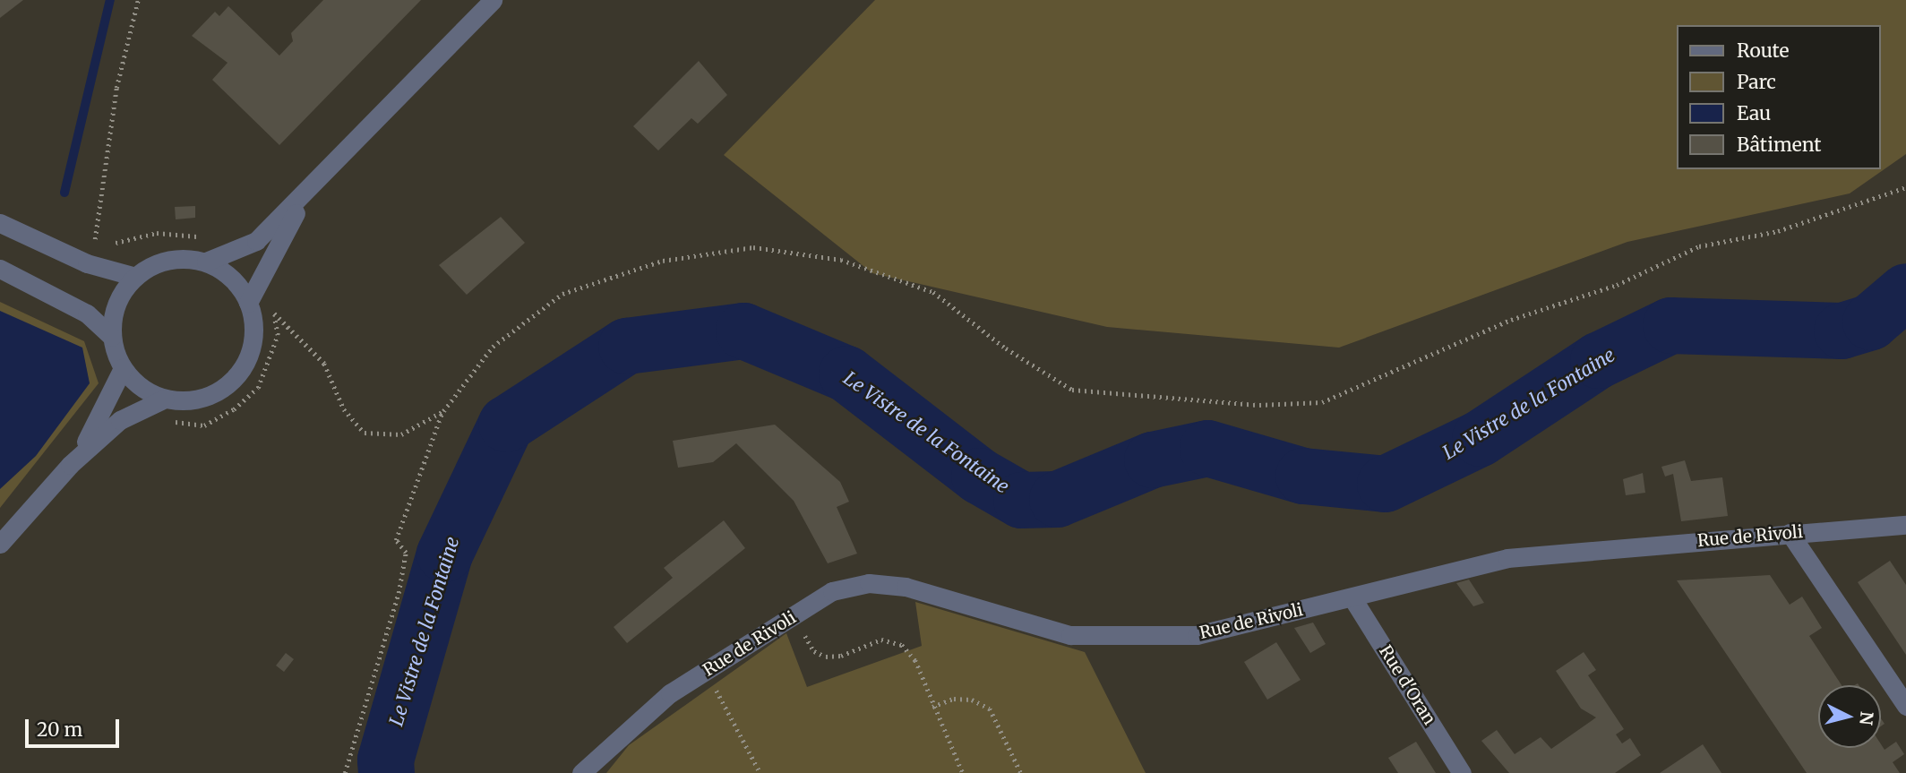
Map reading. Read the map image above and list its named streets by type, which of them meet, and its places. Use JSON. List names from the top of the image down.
{
  "streets": {
    "street": ["Rue de Rivoli", "Rue d'Oran"]
  },
  "crossings": [
    ["Rue de Rivoli", "Rue d'Oran"]
  ],
  "water": ["Le Vistre de la Fontaine"],
  "legend": [
    "Route",
    "Parc",
    "Eau",
    "Bâtiment"
  ],
  "scale_bar": "20 m",
  "north": "right"
}
